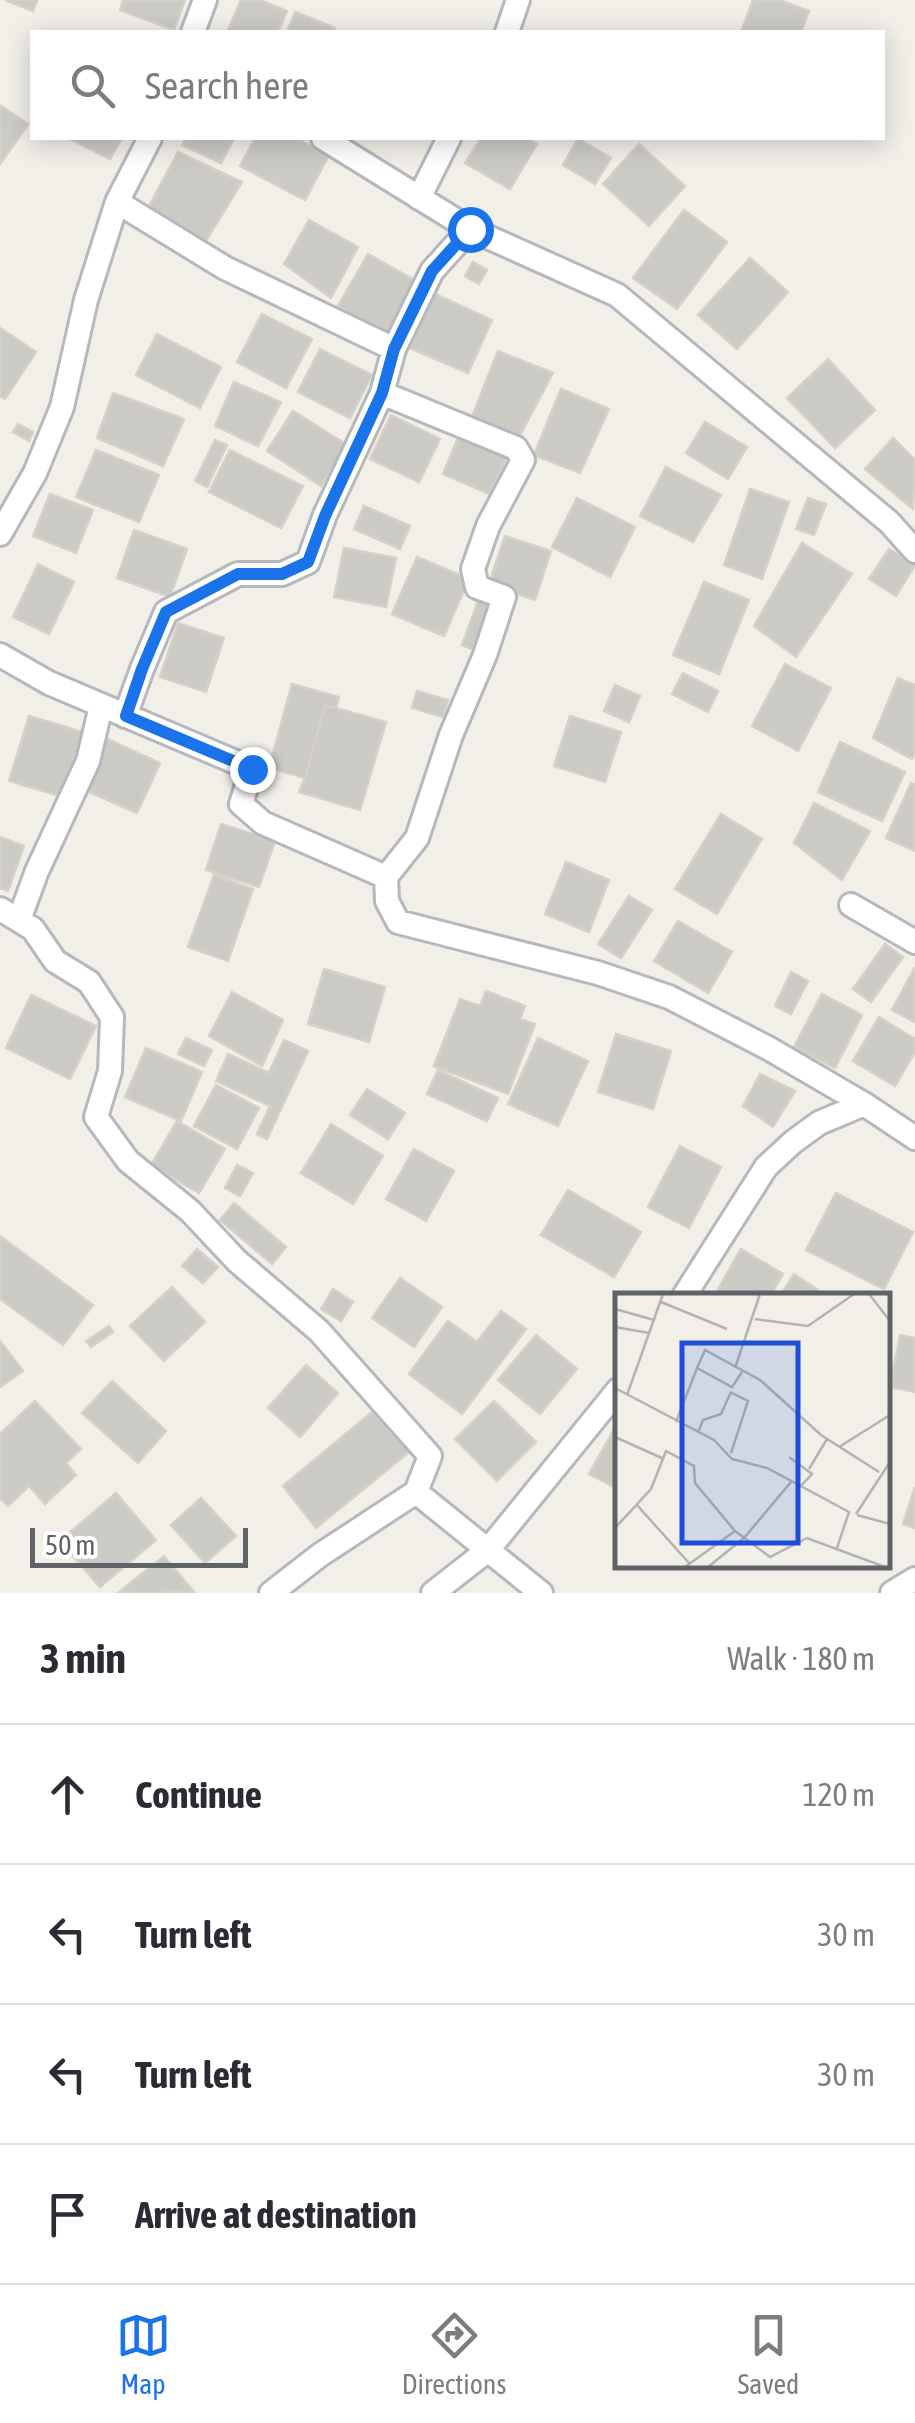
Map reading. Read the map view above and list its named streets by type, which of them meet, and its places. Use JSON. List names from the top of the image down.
{
  "scale_bar": "50 m",
  "page": {
    "search": "Search here",
    "scale": "50 m",
    "heading": ["3 min", "Walk · 180 m"],
    "list": [
      ["Continue", "120 m"],
      ["Turn left", "30 m"],
      ["Turn left", "30 m"],
      "Arrive at destination"
    ],
    "nav": ["Map", "Directions", "Saved"]
  }
}
